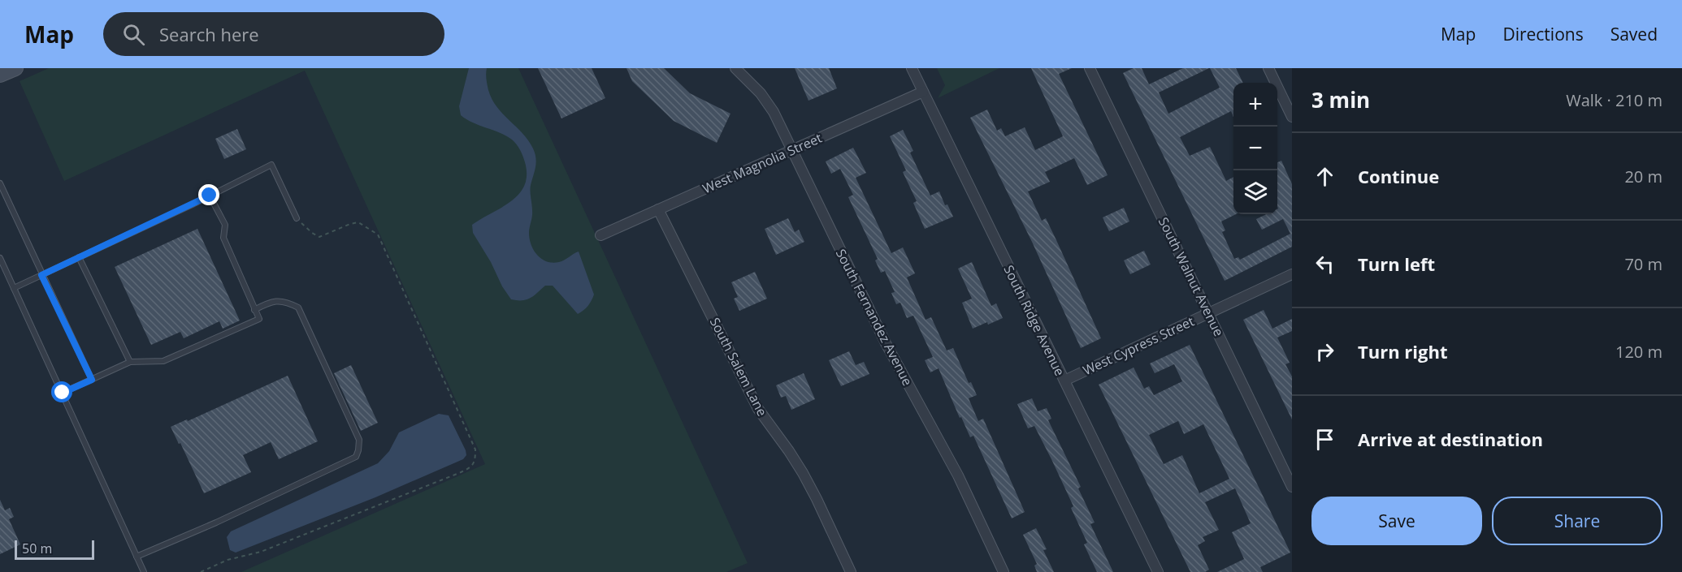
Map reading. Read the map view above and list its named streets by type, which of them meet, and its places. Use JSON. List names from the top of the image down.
{
  "streets": {
    "street": [
      "West Magnolia Street",
      "South Walnut Avenue",
      "South Fernandez Avenue",
      "South Ridge Avenue",
      "West Cypress Street",
      "South Salem Lane"
    ]
  },
  "crossings": [
    ["West Magnolia Street", "South Fernandez Avenue"],
    ["West Magnolia Street", "South Ridge Avenue"],
    ["West Magnolia Street", "South Salem Lane"],
    ["South Walnut Avenue", "West Cypress Street"],
    ["South Ridge Avenue", "West Cypress Street"]
  ],
  "scale_bar": "50 m",
  "page": {
    "header": "Map",
    "search": "Search here",
    "nav": ["Map", "Directions", "Saved"],
    "heading": ["3 min", "Walk · 210 m"],
    "map_buttons": ["+", "−"],
    "list": [
      ["Continue", "20 m"],
      ["Turn left", "70 m"],
      ["Turn right", "120 m"],
      "Arrive at destination"
    ],
    "buttons": ["Save", "Share"],
    "scale": "50 m"
  }
}
